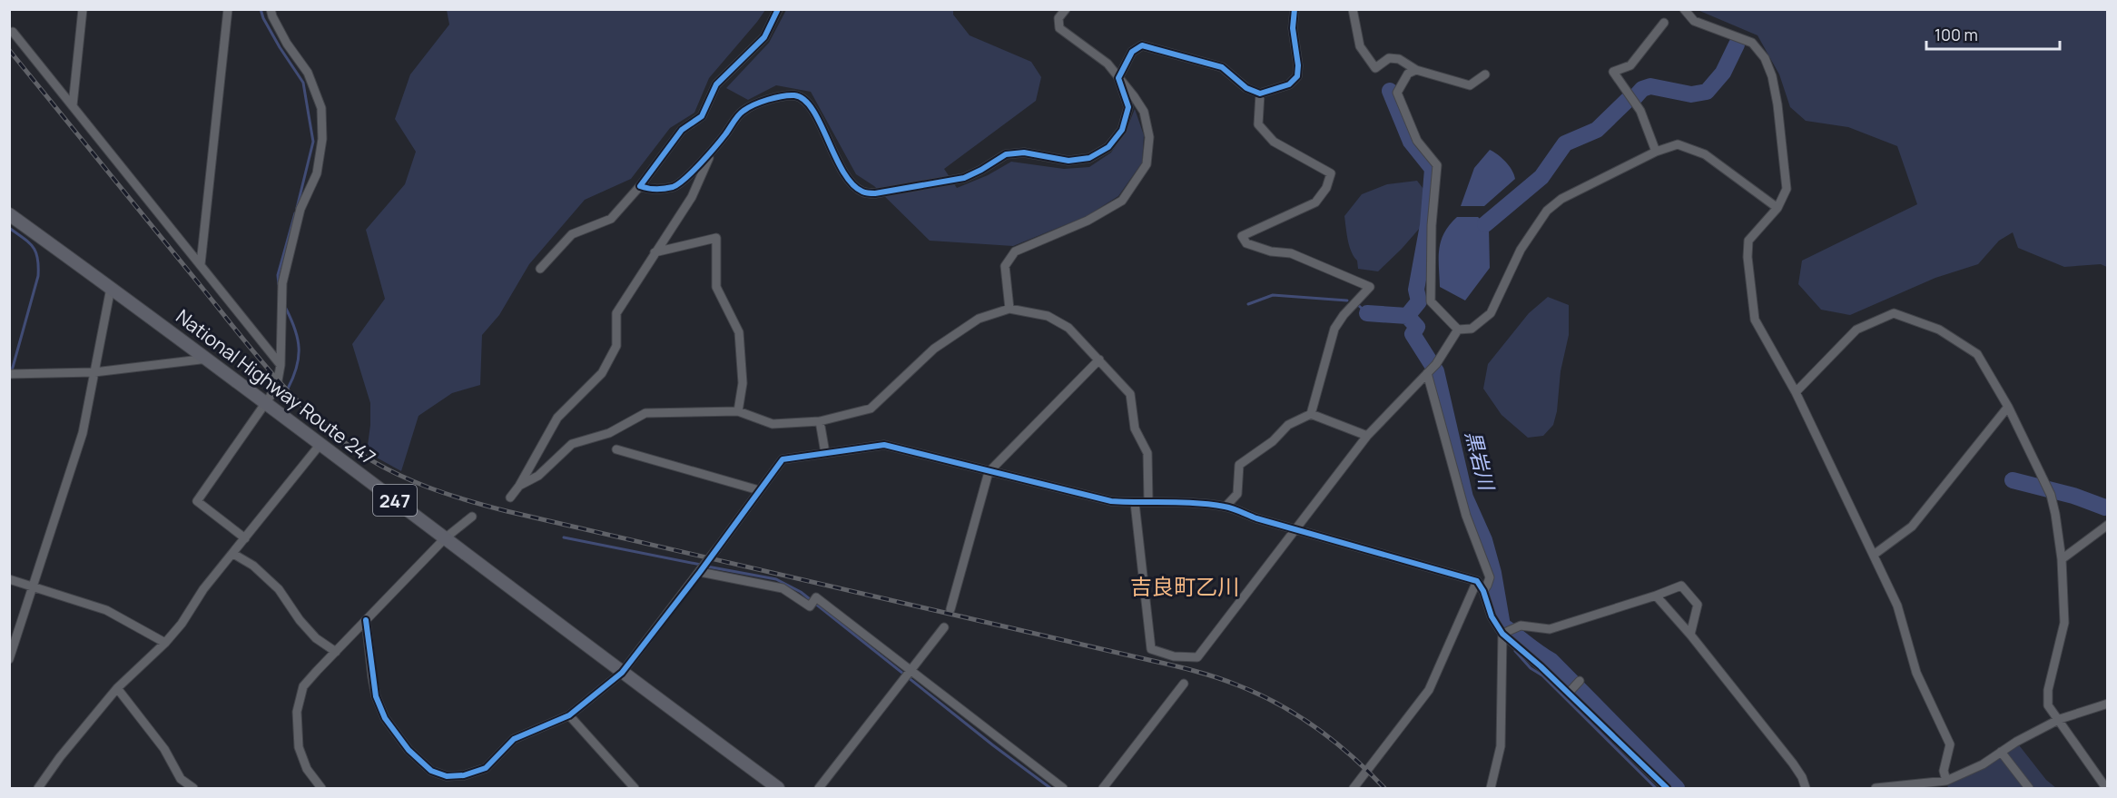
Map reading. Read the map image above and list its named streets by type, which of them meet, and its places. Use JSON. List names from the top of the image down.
{
  "streets": {
    "highway": ["National Highway Route 247", "247"]
  },
  "districts": ["吉良町乙川"],
  "water": ["黒岩川"],
  "scale_bar": "100 m"
}
